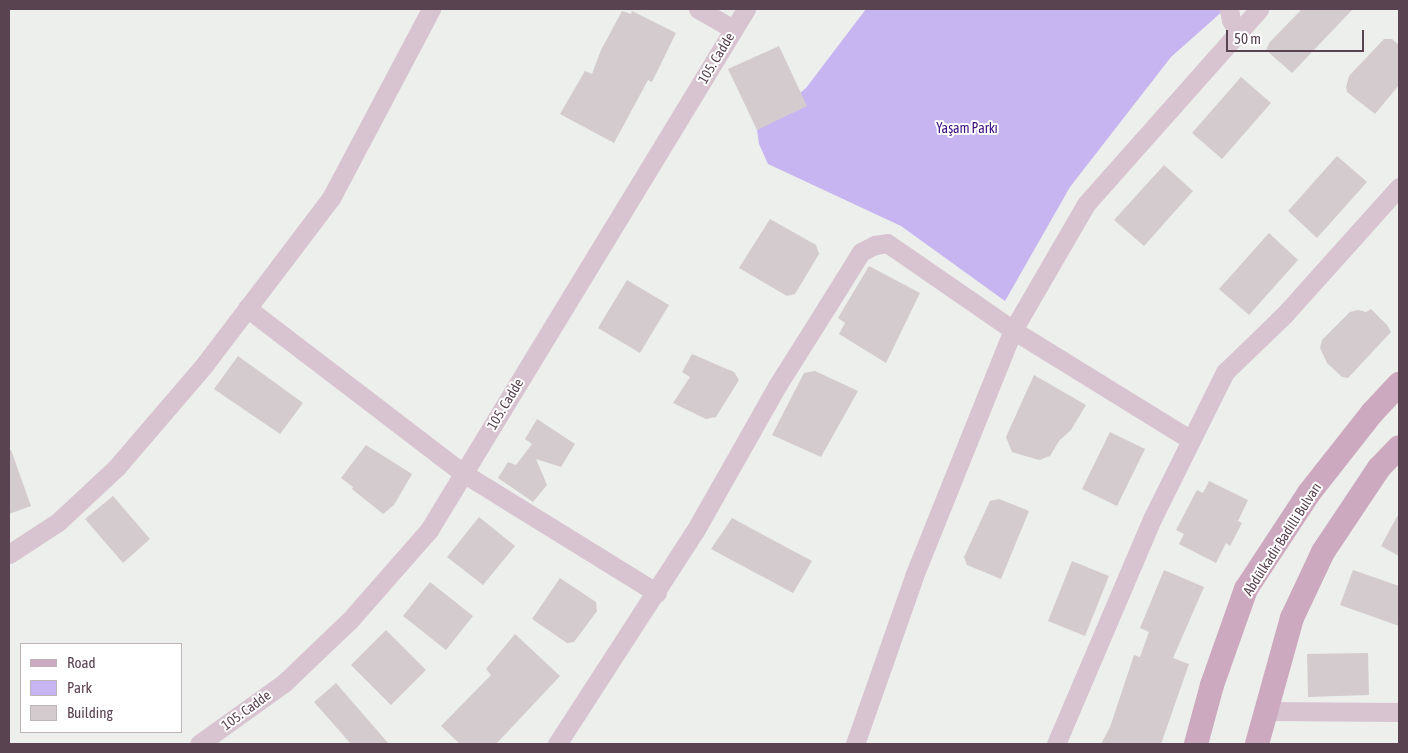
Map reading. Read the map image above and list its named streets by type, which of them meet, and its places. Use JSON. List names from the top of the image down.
{
  "streets": {
    "main road": ["Abdülkadir Badilli Bulvarı"],
    "street": ["105. Cadde"]
  },
  "parks": ["Yaşam Parkı"],
  "legend": ["Road", "Park", "Building"],
  "scale_bar": "50 m"
}
